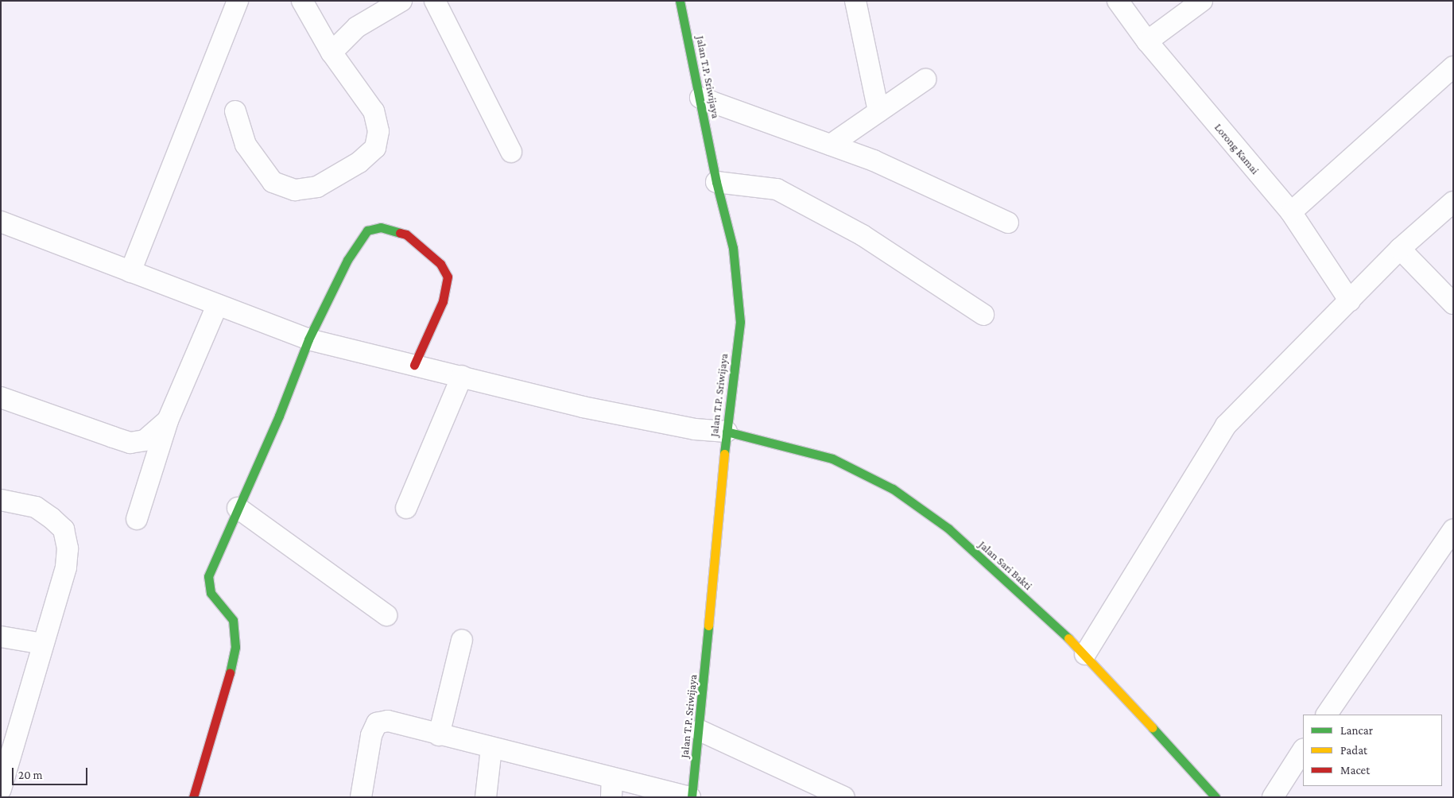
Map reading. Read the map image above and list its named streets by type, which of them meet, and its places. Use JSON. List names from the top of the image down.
{
  "streets": {
    "main road": ["Jalan T.P. Sriwijaya", "Jalan Sari Bakti"],
    "street": ["Lorong Kamai"]
  },
  "crossings": [
    ["Jalan T.P. Sriwijaya", "Jalan Sari Bakti"]
  ],
  "legend": ["Lancar", "Padat", "Macet"],
  "scale_bar": "20 m"
}
